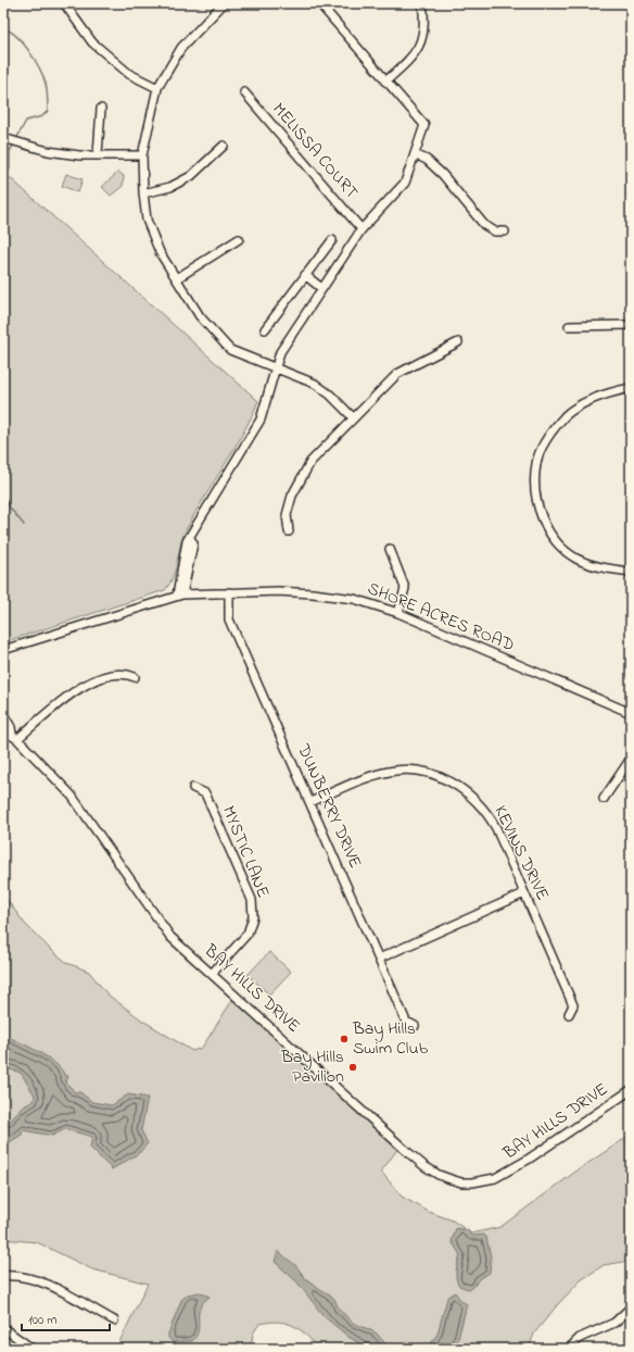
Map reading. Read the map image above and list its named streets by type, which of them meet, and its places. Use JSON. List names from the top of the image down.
{
  "streets": {
    "street": [
      "MELISSA COURT",
      "SHORE ACRES ROAD",
      "DUNBERRY DRIVE",
      "MYSTIC LANE",
      "KEVINS DRIVE",
      "BAY HILLS DRIVE"
    ]
  },
  "crossings": [
    ["SHORE ACRES ROAD", "DUNBERRY DRIVE"],
    ["DUNBERRY DRIVE", "KEVINS DRIVE"],
    ["MYSTIC LANE", "BAY HILLS DRIVE"]
  ],
  "places": ["Bay Hills Swim Club", "Bay Hills Pavilion"],
  "scale_bar": "100 m"
}
